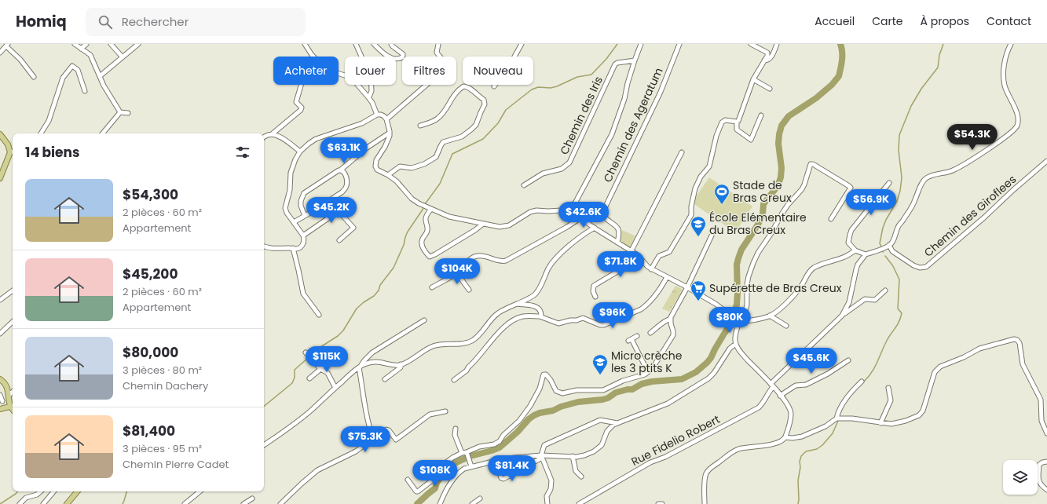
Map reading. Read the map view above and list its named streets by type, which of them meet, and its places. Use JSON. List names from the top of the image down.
{
  "streets": {
    "street": [
      "Chemin des Iris",
      "Chemin des Ageratum",
      "Chemin des Giroflees",
      "Rue Fidelio Robert"
    ]
  },
  "places": {
    "sports": ["Stade de Bras Creux"],
    "school or university": ["École Elémentaire du Bras Creux", "Micro crèche les 3 ptits K"],
    "supermarket": ["Supérette de Bras Creux"]
  },
  "page": {
    "header": "Homiq",
    "search": "Rechercher",
    "nav": [
      "Accueil",
      "Carte",
      "À propos",
      "Contact"
    ],
    "chip": [
      "Acheter",
      "Louer",
      "Filtres",
      "Nouveau"
    ],
    "price": [
      "$54.3K",
      "$63.1K",
      "$56.9K",
      "$45.2K",
      "$42.6K",
      "$71.8K",
      "$104K",
      "$96K",
      "$80K",
      "$115K",
      "$45.6K",
      "$75.3K",
      "$81.4K",
      "$108K"
    ],
    "heading": "14 biens",
    "list": [
      {
        "name": "$54,300",
        "note": "2 pièces · 60 m² · Appartement"
      },
      {
        "name": "$45,200",
        "note": "2 pièces · 60 m² · Appartement"
      },
      {
        "name": "$80,000",
        "note": "3 pièces · 80 m² · Chemin Dachery"
      },
      {
        "name": "$81,400",
        "note": "3 pièces · 95 m² · Chemin Pierre Cadet"
      }
    ]
  }
}
